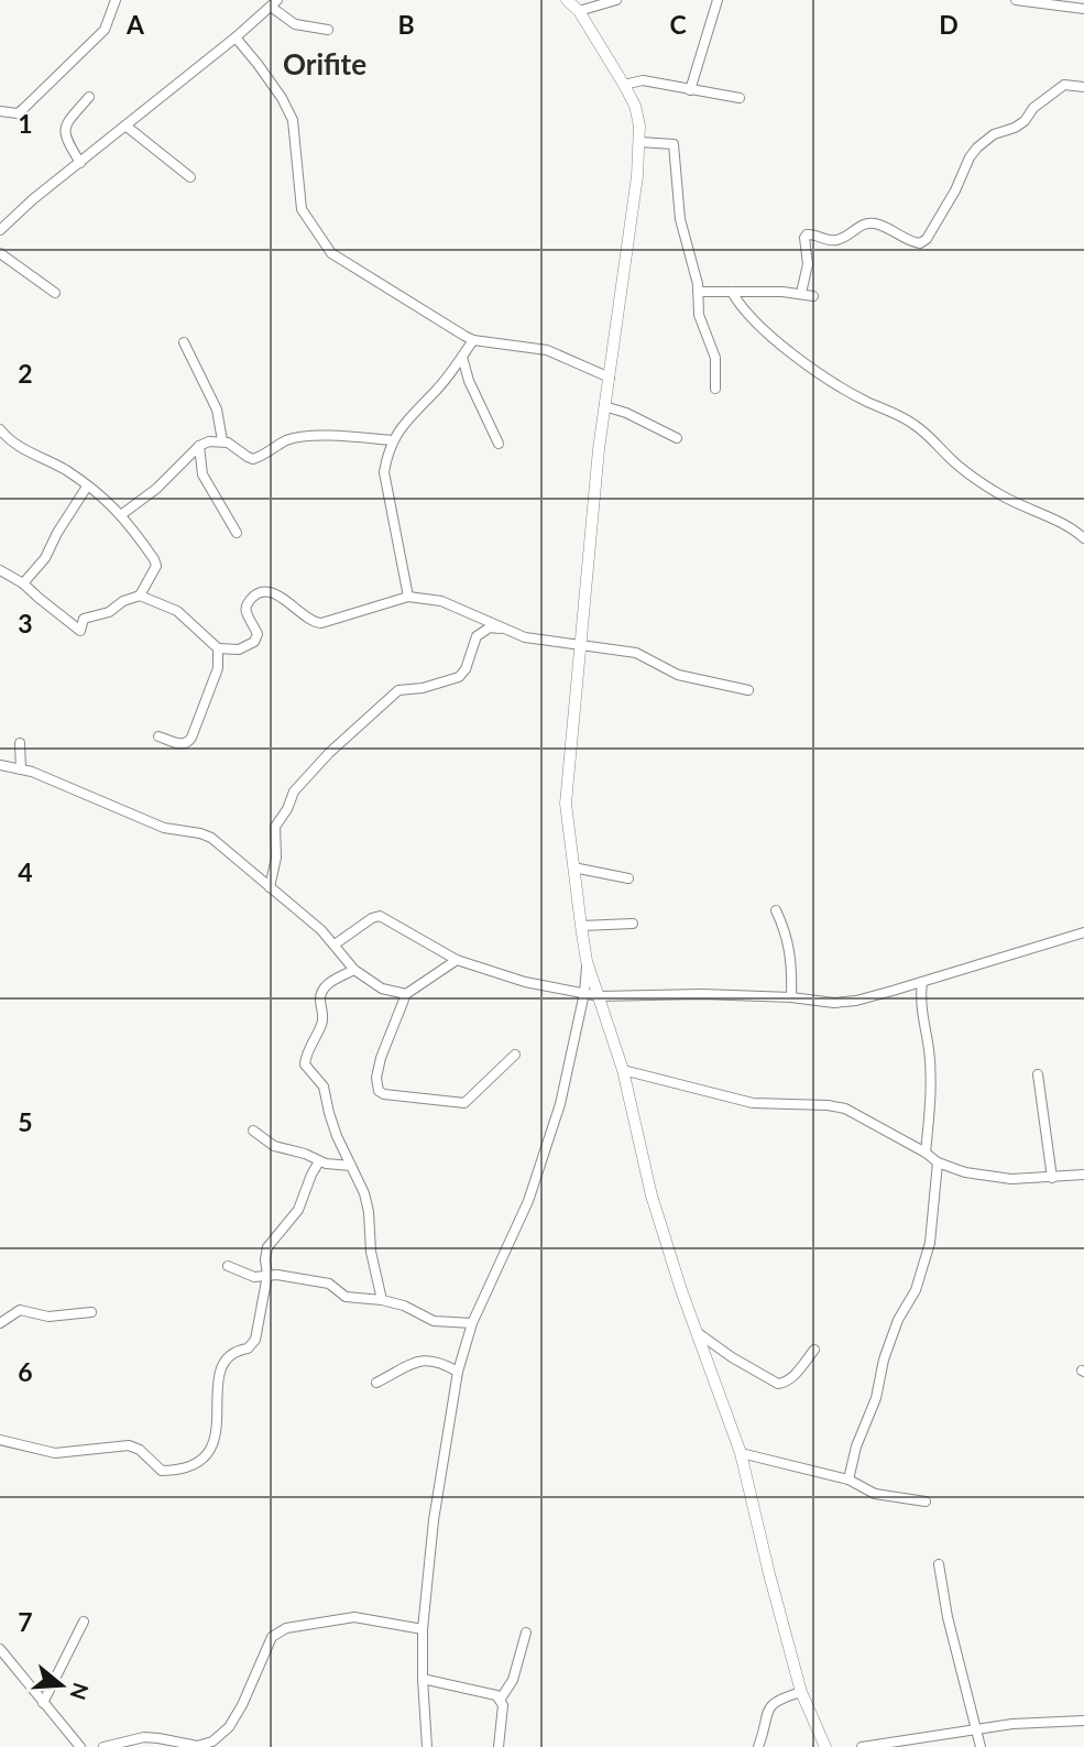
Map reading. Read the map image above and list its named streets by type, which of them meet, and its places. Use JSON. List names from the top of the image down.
{
  "districts": ["Orifite"],
  "north": "right",
  "grid": {
    "columns": [
      "A",
      "B",
      "C",
      "D"
    ],
    "rows": [
      "1",
      "2",
      "3",
      "4",
      "5",
      "6",
      "7"
    ]
  }
}
